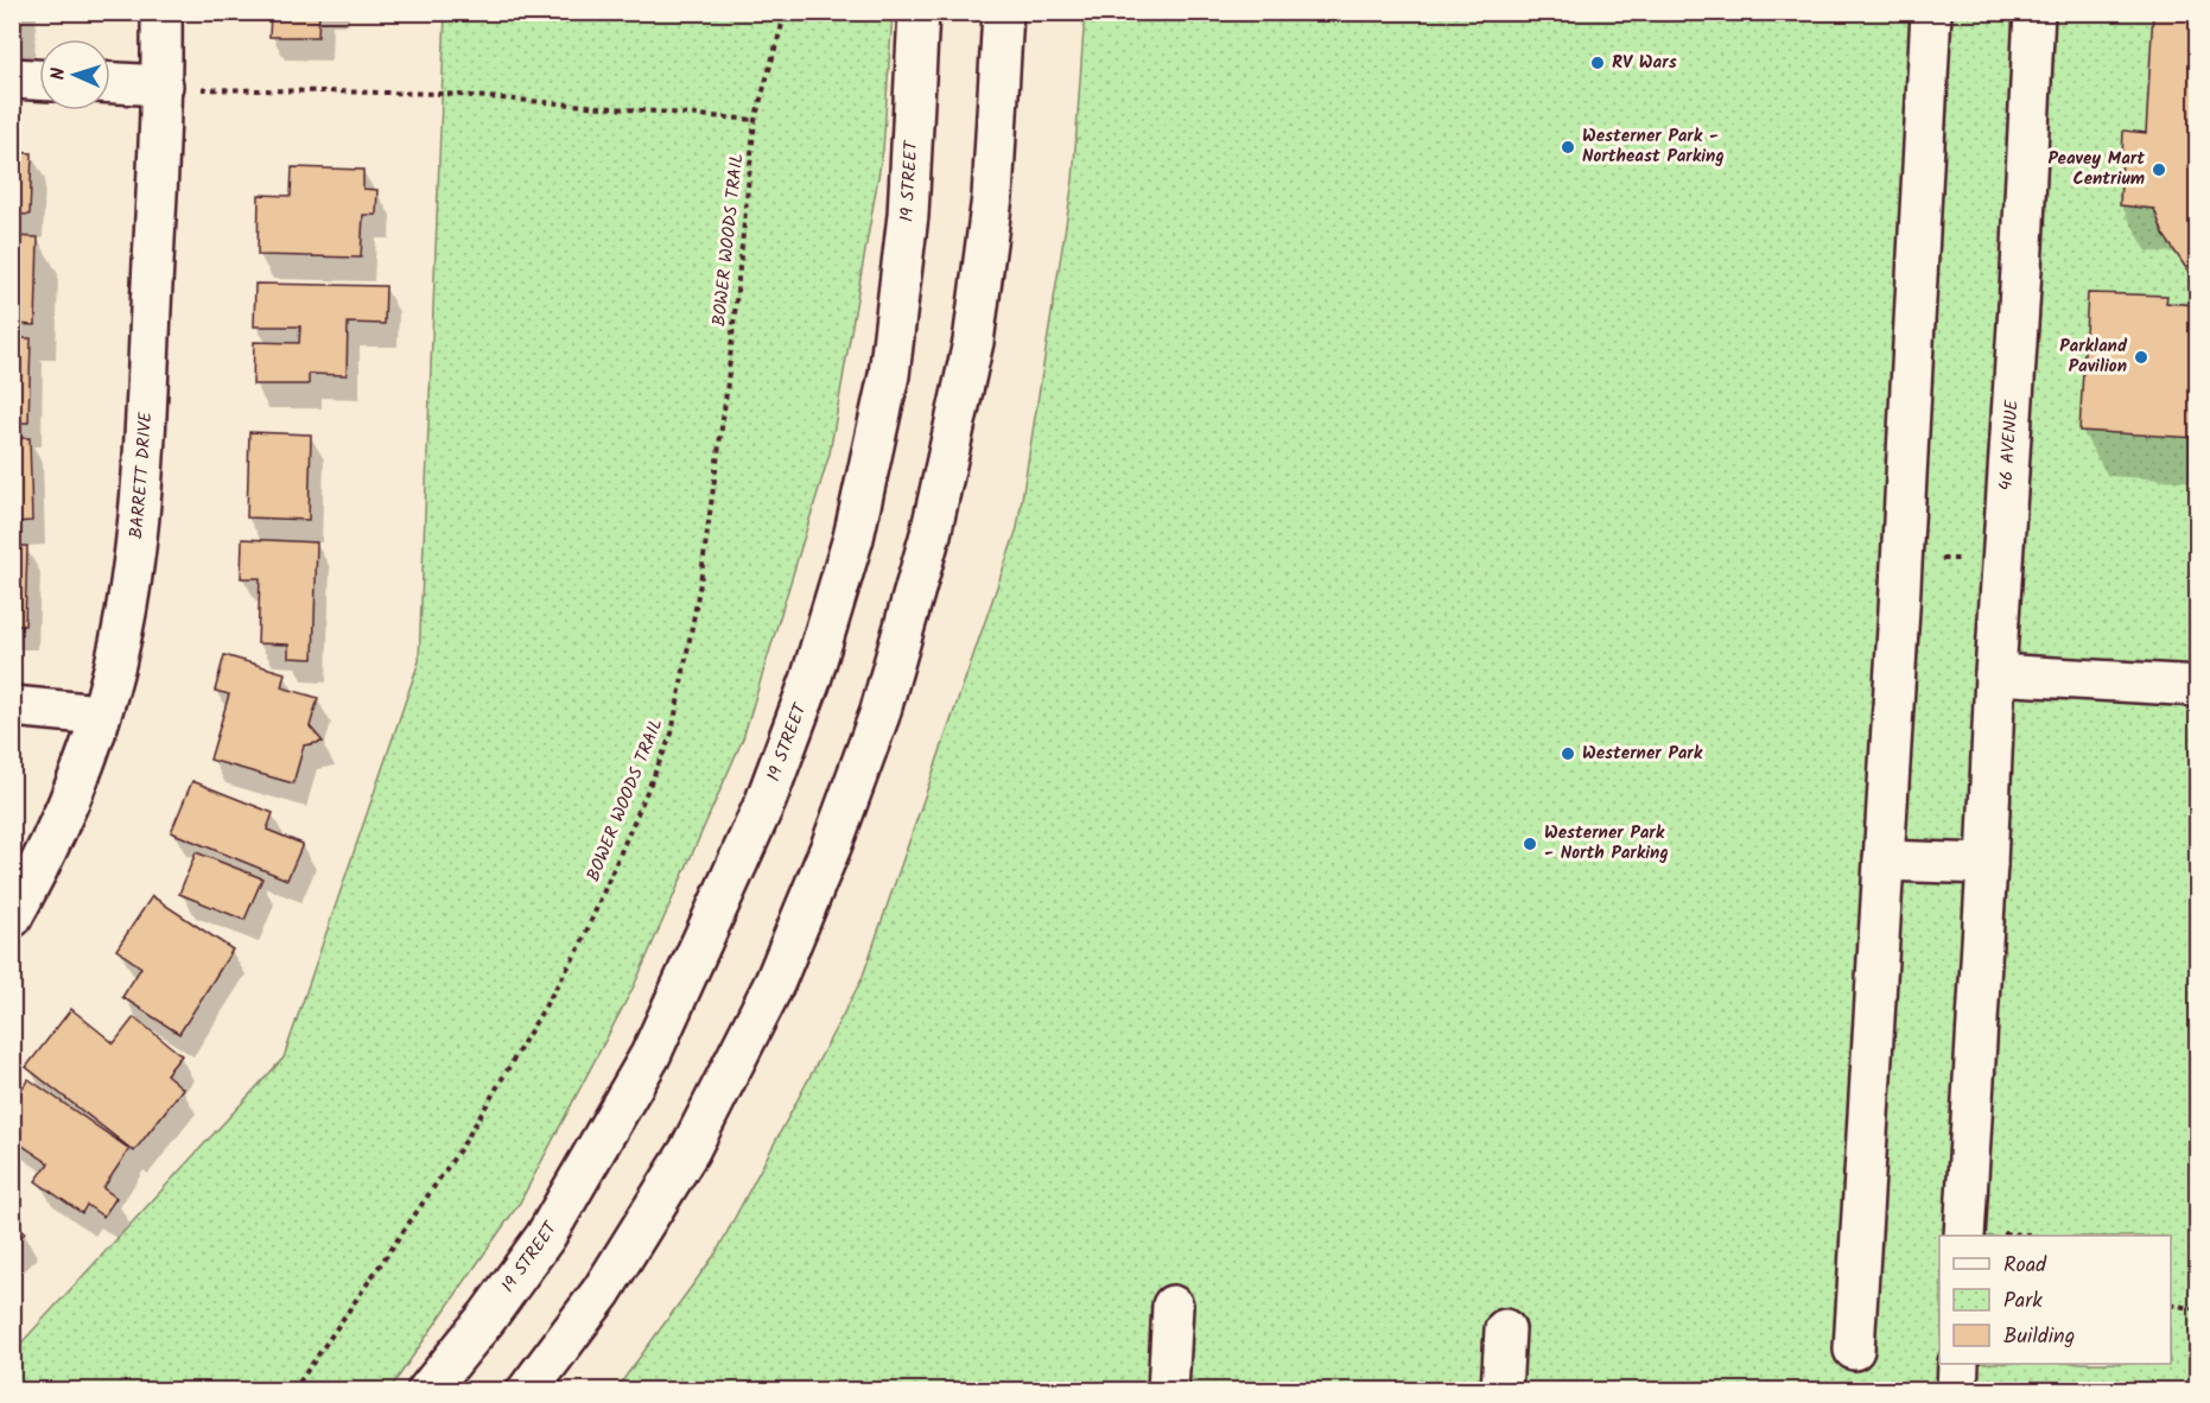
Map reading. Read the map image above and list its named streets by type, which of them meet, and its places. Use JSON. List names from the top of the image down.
{
  "streets": {
    "main road": ["19 STREET", "46 AVENUE", "BARRETT DRIVE"],
    "path": ["BOWER WOODS TRAIL"]
  },
  "places": [
    "RV Wars",
    "Westerner Park - Northeast Parking",
    "Peavey Mart Centrium",
    "Parkland Pavilion",
    "Westerner Park",
    "Westerner Park - North Parking"
  ],
  "legend": ["Road", "Park", "Building"],
  "north": "left"
}
